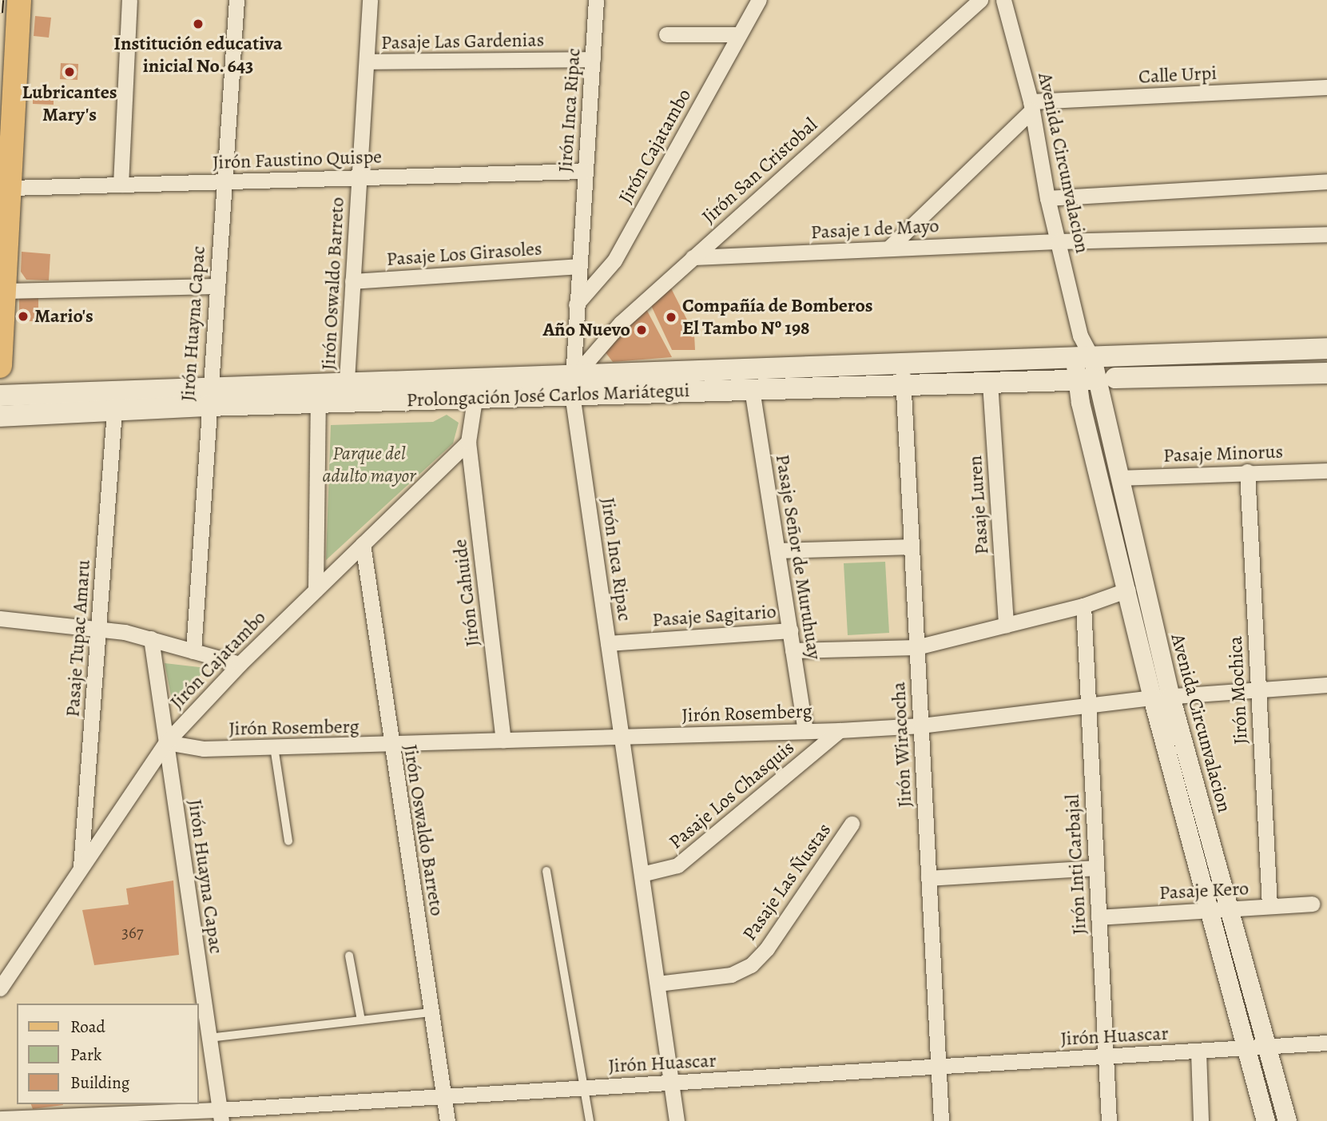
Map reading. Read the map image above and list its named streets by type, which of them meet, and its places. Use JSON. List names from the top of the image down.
{
  "streets": {
    "main road": ["Prolongación José Carlos Mariátegui"],
    "street": [
      "Pasaje Las Gardenias",
      "Calle Urpi",
      "Jirón Inca Ripac",
      "Jirón Cajatambo",
      "Jirón Faustino Quispe",
      "Avenida Circunvalacion",
      "Jirón San Cristobal",
      "Pasaje 1 de Mayo",
      "Pasaje Los Girasoles",
      "Jirón Oswaldo Barreto",
      "Jirón Huayna Capac",
      "Pasaje Minorus",
      "Pasaje Luren",
      "Pasaje Señor de Muruhuay",
      "Jirón Cahuide",
      "Pasaje Sagitario",
      "Pasaje Tupac Amaru",
      "Jirón Mochica",
      "Jirón Rosemberg",
      "Jirón Wiracocha",
      "Pasaje Los Chasquis",
      "Jirón Inti Carbajal",
      "Pasaje Las Ñustas",
      "Pasaje Kero",
      "Jirón Huascar"
    ]
  },
  "crossings": [
    ["Pasaje Las Gardenias", "Jirón Inca Ripac"],
    ["Pasaje Las Gardenias", "Jirón Oswaldo Barreto"],
    ["Calle Urpi", "Avenida Circunvalacion"],
    ["Jirón Inca Ripac", "Jirón Cajatambo"],
    ["Jirón Inca Ripac", "Jirón Faustino Quispe"],
    ["Jirón Inca Ripac", "Jirón San Cristobal"],
    ["Jirón Inca Ripac", "Pasaje Los Girasoles"],
    ["Jirón Inca Ripac", "Prolongación José Carlos Mariátegui"],
    ["Jirón Inca Ripac", "Pasaje Sagitario"],
    ["Jirón Inca Ripac", "Jirón Rosemberg"],
    ["Jirón Inca Ripac", "Pasaje Los Chasquis"],
    ["Jirón Inca Ripac", "Pasaje Las Ñustas"],
    ["Jirón Inca Ripac", "Jirón Huascar"],
    ["Jirón Cajatambo", "Jirón Oswaldo Barreto"],
    ["Jirón Cajatambo", "Jirón Huayna Capac"],
    ["Jirón Cajatambo", "Jirón Cahuide"],
    ["Jirón Cajatambo", "Pasaje Tupac Amaru"],
    ["Jirón Cajatambo", "Jirón Rosemberg"],
    ["Jirón Faustino Quispe", "Jirón Oswaldo Barreto"],
    ["Jirón Faustino Quispe", "Jirón Huayna Capac"],
    ["Avenida Circunvalacion", "Pasaje 1 de Mayo"],
    ["Avenida Circunvalacion", "Prolongación José Carlos Mariátegui"],
    ["Avenida Circunvalacion", "Pasaje Minorus"],
    ["Avenida Circunvalacion", "Jirón Rosemberg"],
    ["Avenida Circunvalacion", "Pasaje Kero"],
    ["Avenida Circunvalacion", "Jirón Huascar"],
    ["Jirón San Cristobal", "Pasaje 1 de Mayo"],
    ["Jirón San Cristobal", "Prolongación José Carlos Mariátegui"],
    ["Pasaje Los Girasoles", "Jirón Oswaldo Barreto"],
    ["Jirón Oswaldo Barreto", "Prolongación José Carlos Mariátegui"],
    ["Jirón Oswaldo Barreto", "Jirón Rosemberg"],
    ["Jirón Oswaldo Barreto", "Jirón Huascar"],
    ["Jirón Huayna Capac", "Prolongación José Carlos Mariátegui"],
    ["Jirón Huayna Capac", "Jirón Rosemberg"],
    ["Jirón Huayna Capac", "Jirón Huascar"],
    ["Prolongación José Carlos Mariátegui", "Pasaje Luren"],
    ["Prolongación José Carlos Mariátegui", "Pasaje Señor de Muruhuay"],
    ["Prolongación José Carlos Mariátegui", "Pasaje Tupac Amaru"],
    ["Prolongación José Carlos Mariátegui", "Jirón Wiracocha"],
    ["Pasaje Minorus", "Jirón Mochica"],
    ["Pasaje Señor de Muruhuay", "Pasaje Sagitario"],
    ["Pasaje Señor de Muruhuay", "Jirón Rosemberg"],
    ["Jirón Cahuide", "Jirón Rosemberg"],
    ["Jirón Mochica", "Jirón Rosemberg"],
    ["Jirón Mochica", "Pasaje Kero"],
    ["Jirón Rosemberg", "Jirón Wiracocha"],
    ["Jirón Rosemberg", "Pasaje Los Chasquis"],
    ["Jirón Rosemberg", "Jirón Inti Carbajal"],
    ["Jirón Wiracocha", "Jirón Huascar"],
    ["Jirón Inti Carbajal", "Pasaje Kero"],
    ["Jirón Inti Carbajal", "Jirón Huascar"]
  ],
  "parks": ["Parque del adulto mayor"],
  "places": [
    "Institución educativa inicial No. 643",
    "Lubricantes Mary's",
    "Mario's",
    "Compañía de Bomberos El Tambo Nº 198",
    "Año Nuevo"
  ],
  "house_numbers": ["367"],
  "legend": ["Road", "Park", "Building"]
}
